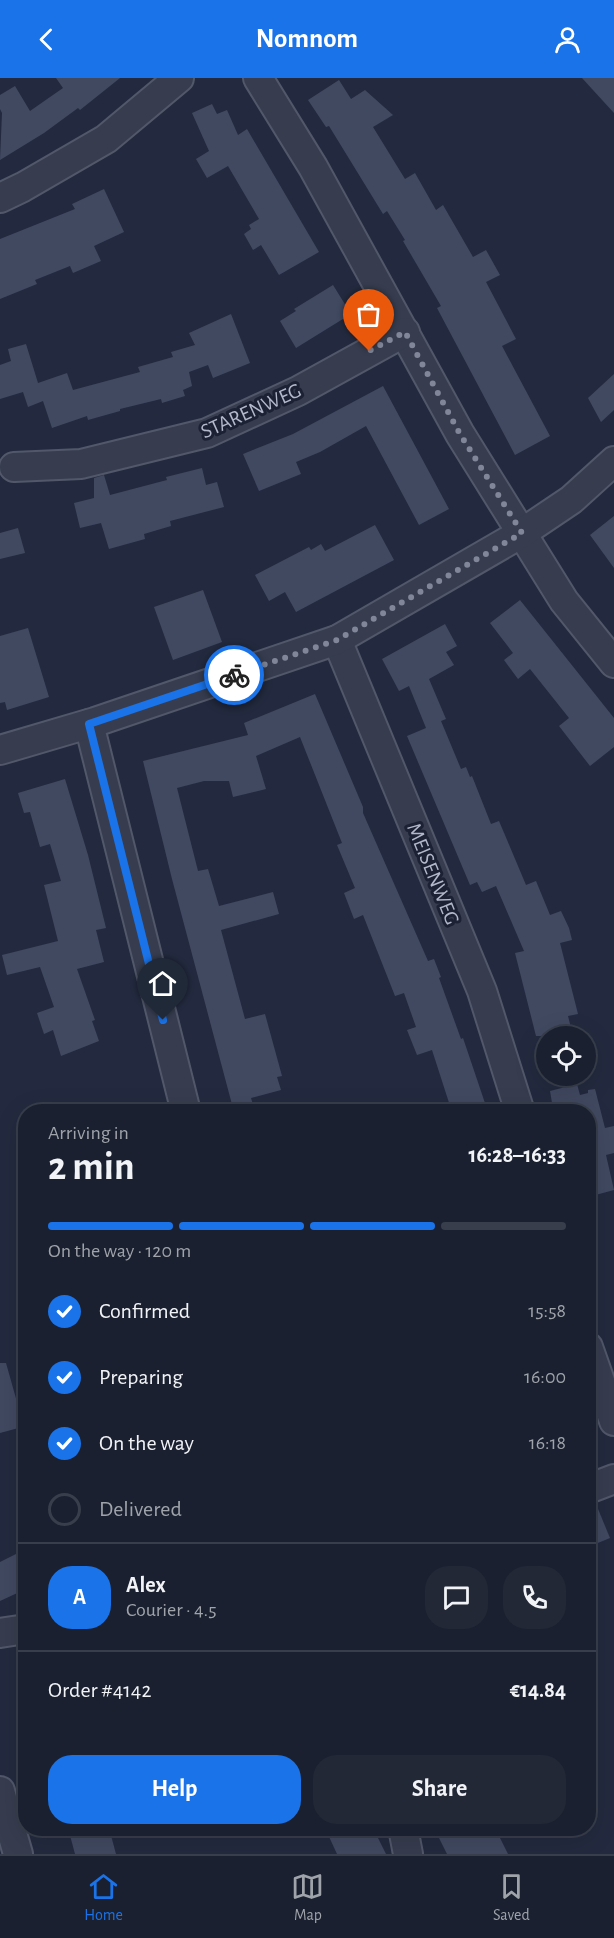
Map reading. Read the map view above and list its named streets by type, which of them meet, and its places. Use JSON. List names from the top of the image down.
{
  "streets": {
    "street": ["STARENWEG", "MEISENWEG"]
  },
  "page": {
    "header": "Nomnom",
    "heading": ["2 min", "Arriving in", "16:28–16:33"],
    "panel": [
      "Alex",
      "Courier · 4.5",
      "Order #4142",
      "€14.84"
    ],
    "bar": "On the way · 120 m",
    "list": [
      ["Confirmed", "15:58"],
      ["Preparing", "16:00"],
      ["On the way", "16:18"],
      "Delivered"
    ],
    "round": "A",
    "buttons": ["Help", "Share"],
    "tabs": ["Home", "Map", "Saved"]
  }
}
